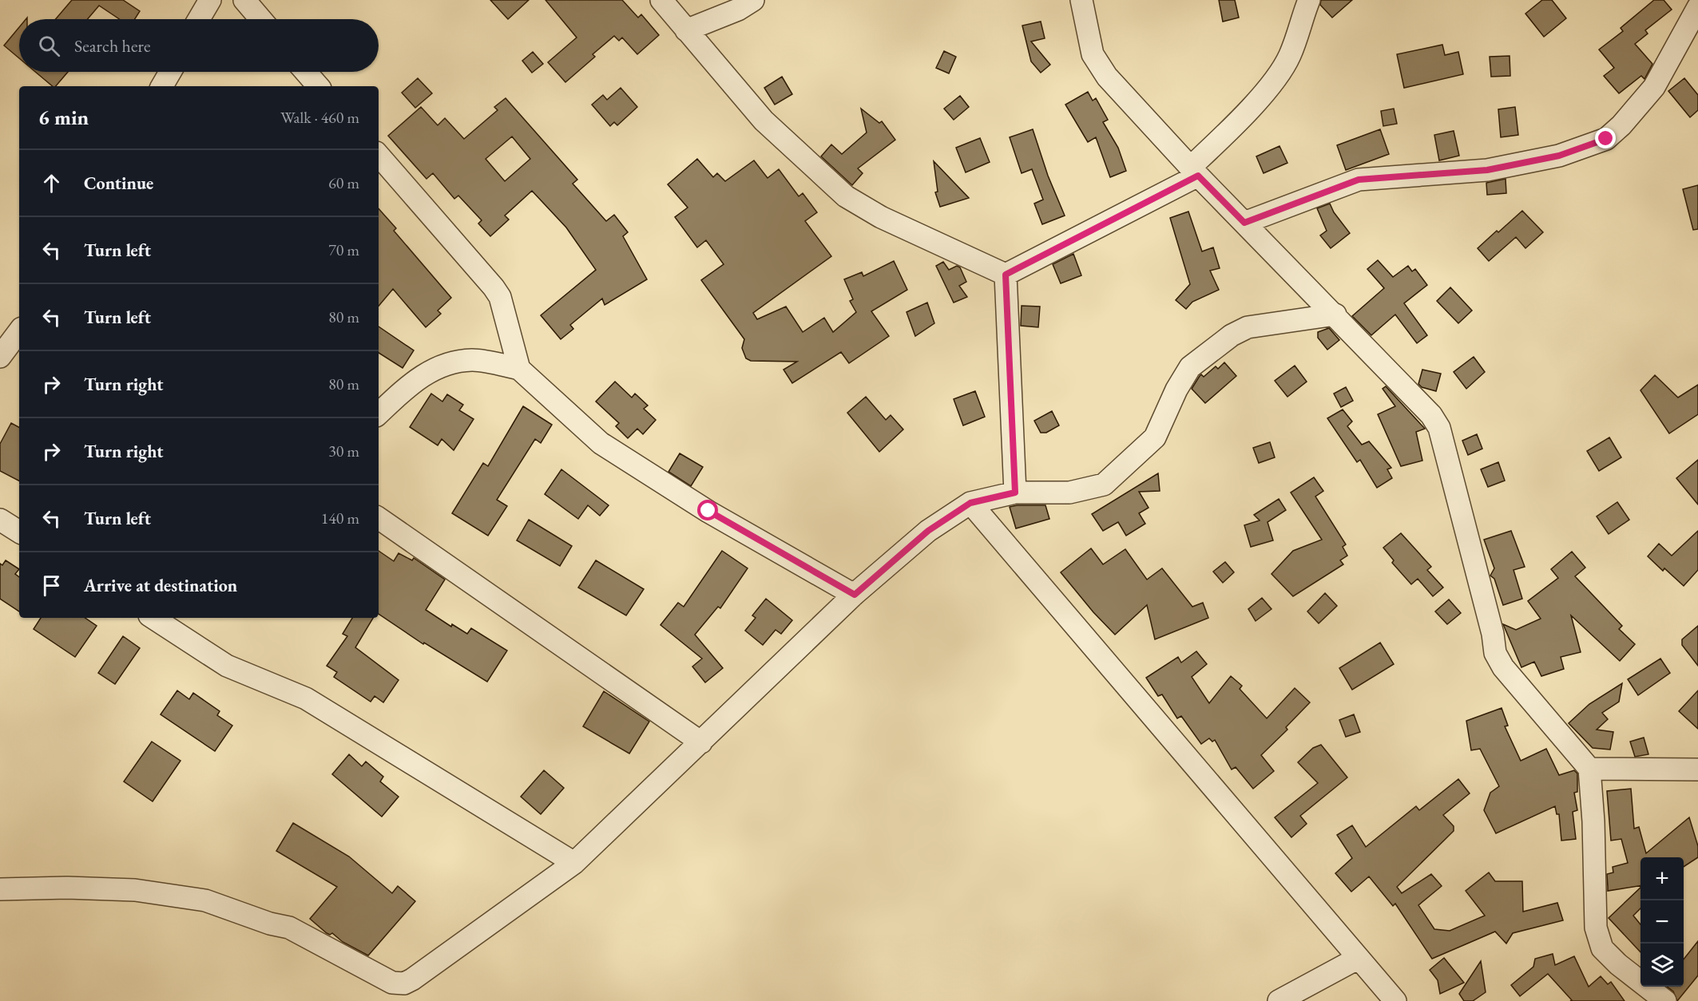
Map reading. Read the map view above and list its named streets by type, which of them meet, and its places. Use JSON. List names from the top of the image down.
{
  "page": {
    "search": "Search here",
    "heading": ["6 min", "Walk · 460 m"],
    "list": [
      ["Continue", "60 m"],
      ["Turn left", "70 m"],
      ["Turn left", "80 m"],
      ["Turn right", "80 m"],
      ["Turn right", "30 m"],
      ["Turn left", "140 m"],
      "Arrive at destination"
    ],
    "map_buttons": ["+", "−"]
  }
}
